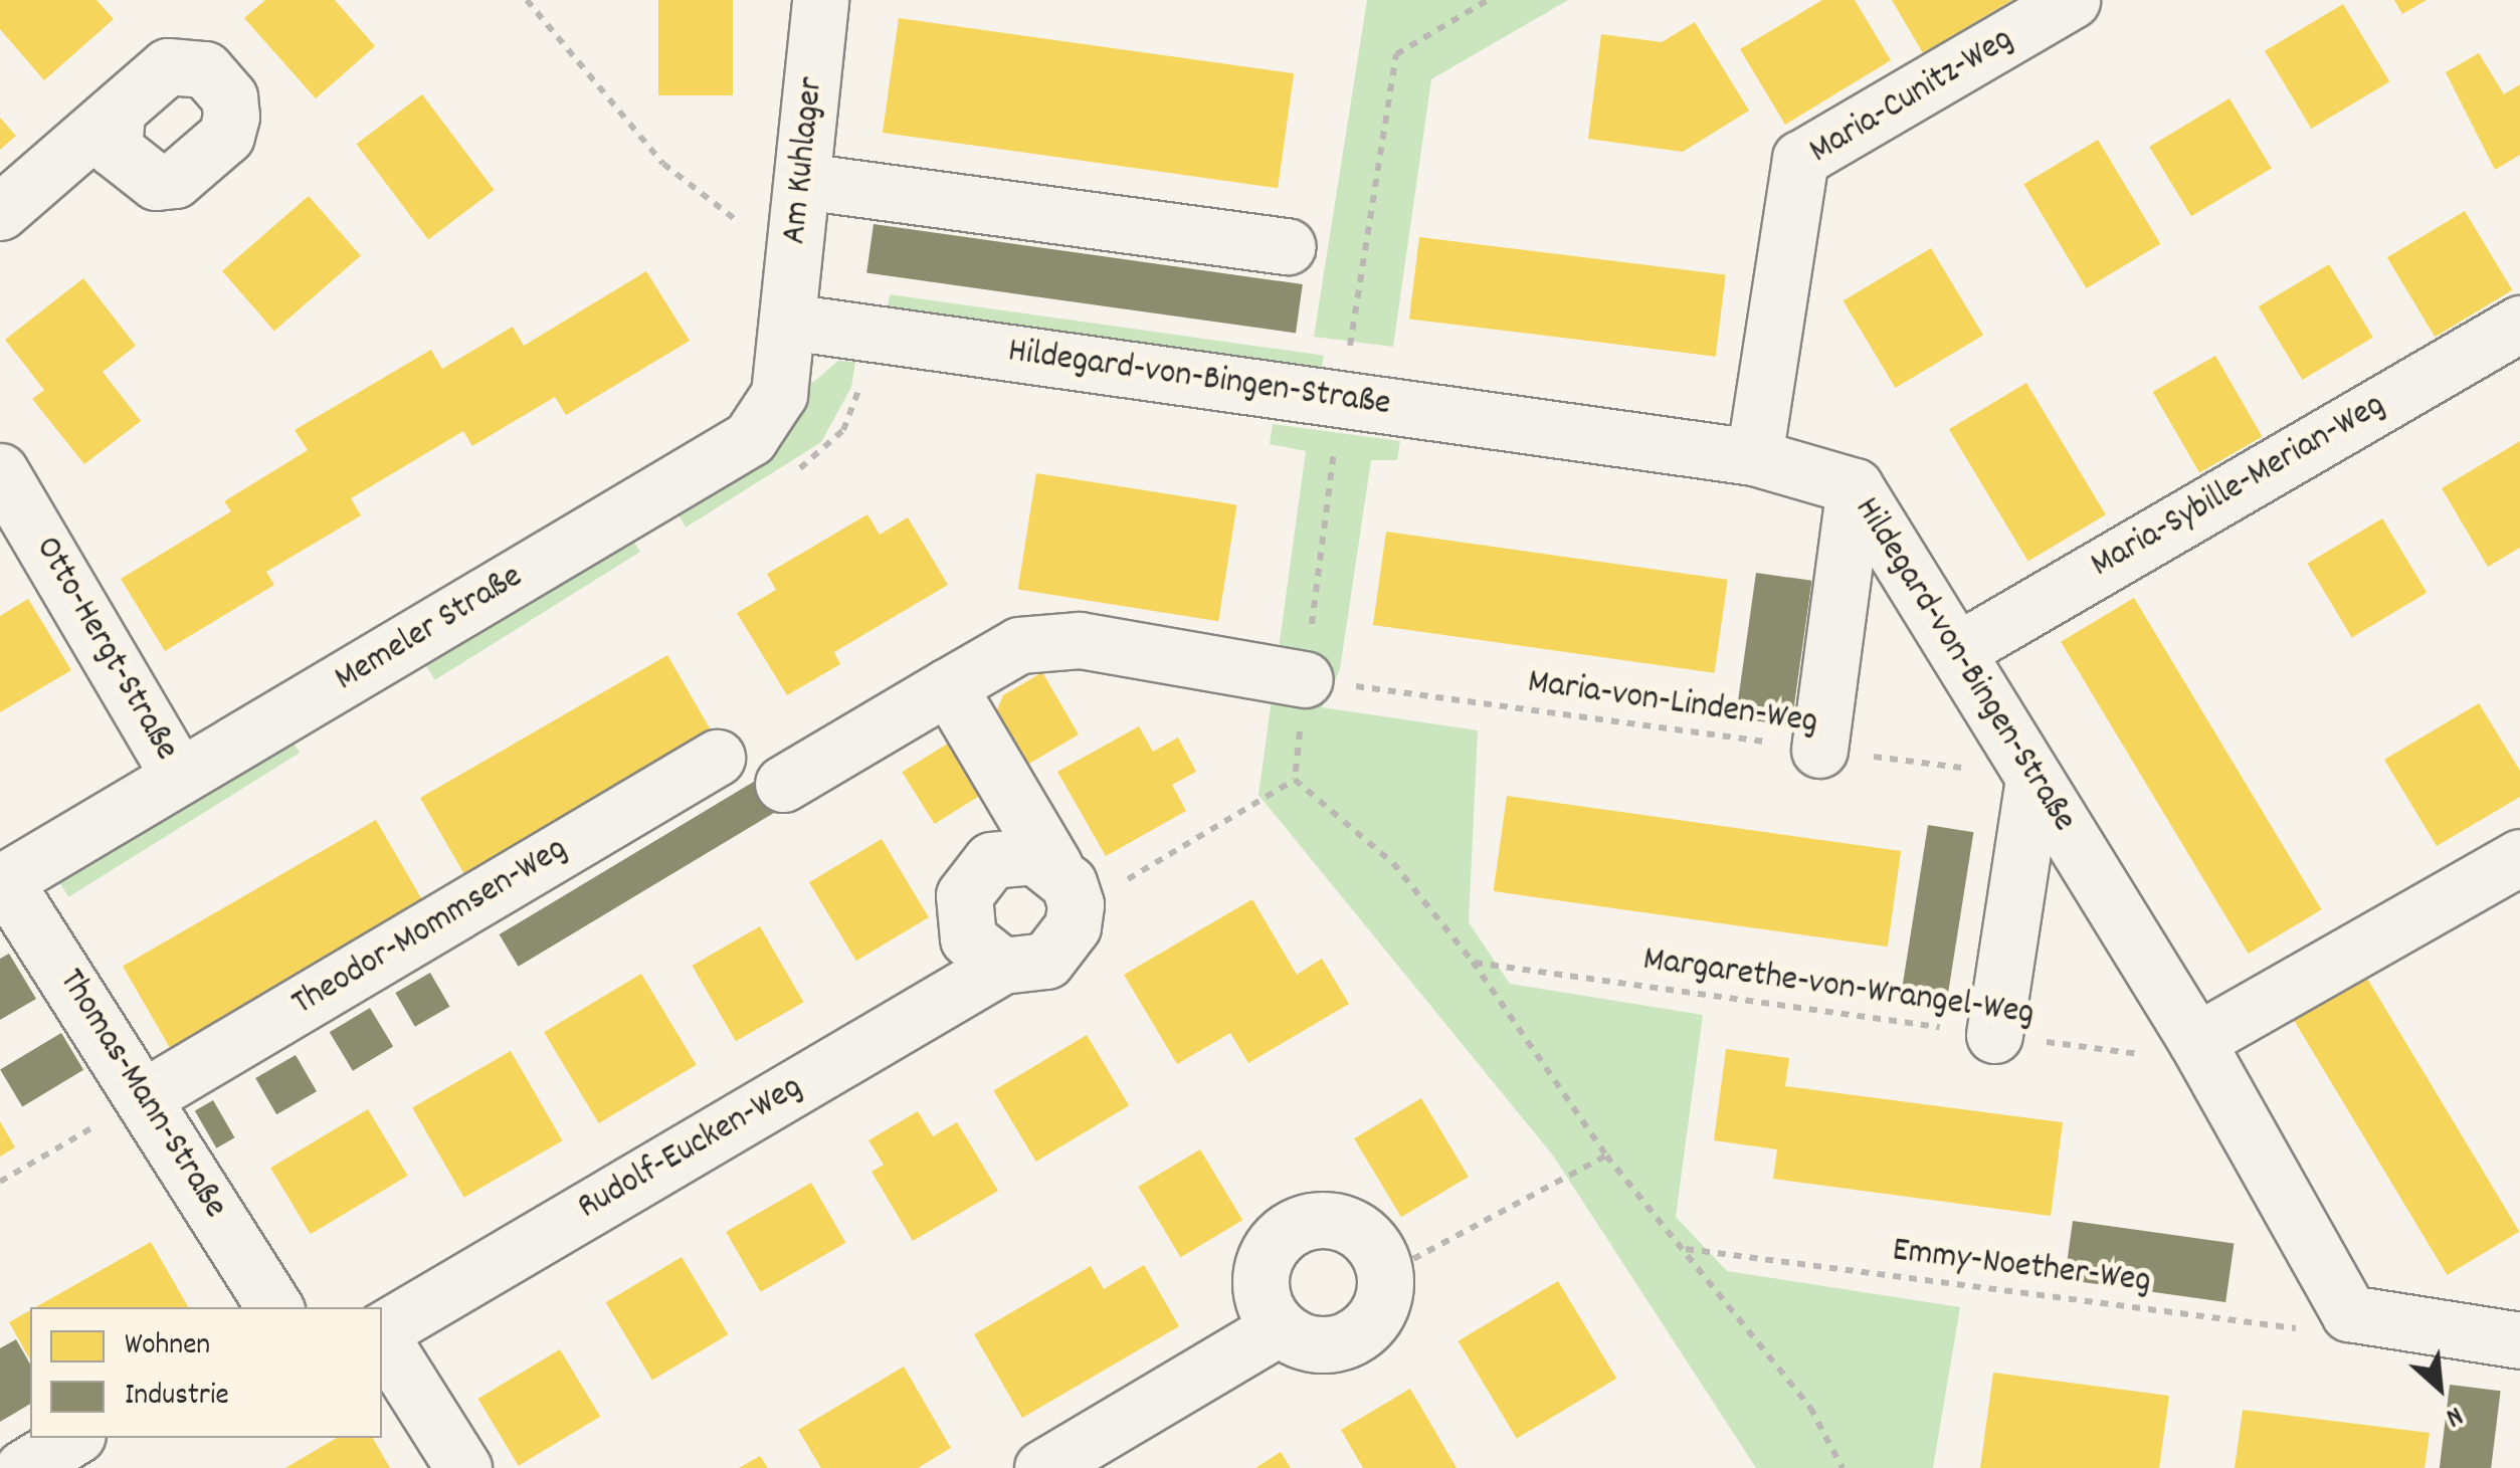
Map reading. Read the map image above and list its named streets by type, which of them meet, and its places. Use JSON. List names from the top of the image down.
{
  "streets": {
    "street": [
      "Maria-Cunitz-Weg",
      "Am Kuhlager",
      "Hildegard-von-Bingen-Straße",
      "Maria-Sybille-Merian-Weg",
      "Memeler Straße",
      "Otto-Hergt-Straße",
      "Theodor-Mommsen-Weg",
      "Thomas-Mann-Straße",
      "Rudolf-Eucken-Weg"
    ],
    "path": ["Maria-von-Linden-Weg", "Margarethe-von-Wrangel-Weg", "Emmy-Noether-Weg"]
  },
  "crossings": [
    ["Maria-Cunitz-Weg", "Hildegard-von-Bingen-Straße"],
    ["Am Kuhlager", "Hildegard-von-Bingen-Straße"],
    ["Am Kuhlager", "Memeler Straße"],
    ["Hildegard-von-Bingen-Straße", "Maria-Sybille-Merian-Weg"],
    ["Hildegard-von-Bingen-Straße", "Memeler Straße"],
    ["Hildegard-von-Bingen-Straße", "Maria-von-Linden-Weg"],
    ["Hildegard-von-Bingen-Straße", "Margarethe-von-Wrangel-Weg"],
    ["Hildegard-von-Bingen-Straße", "Emmy-Noether-Weg"],
    ["Memeler Straße", "Otto-Hergt-Straße"],
    ["Memeler Straße", "Thomas-Mann-Straße"],
    ["Theodor-Mommsen-Weg", "Thomas-Mann-Straße"]
  ],
  "legend": ["Wohnen", "Industrie"],
  "north": "bottom right"
}
